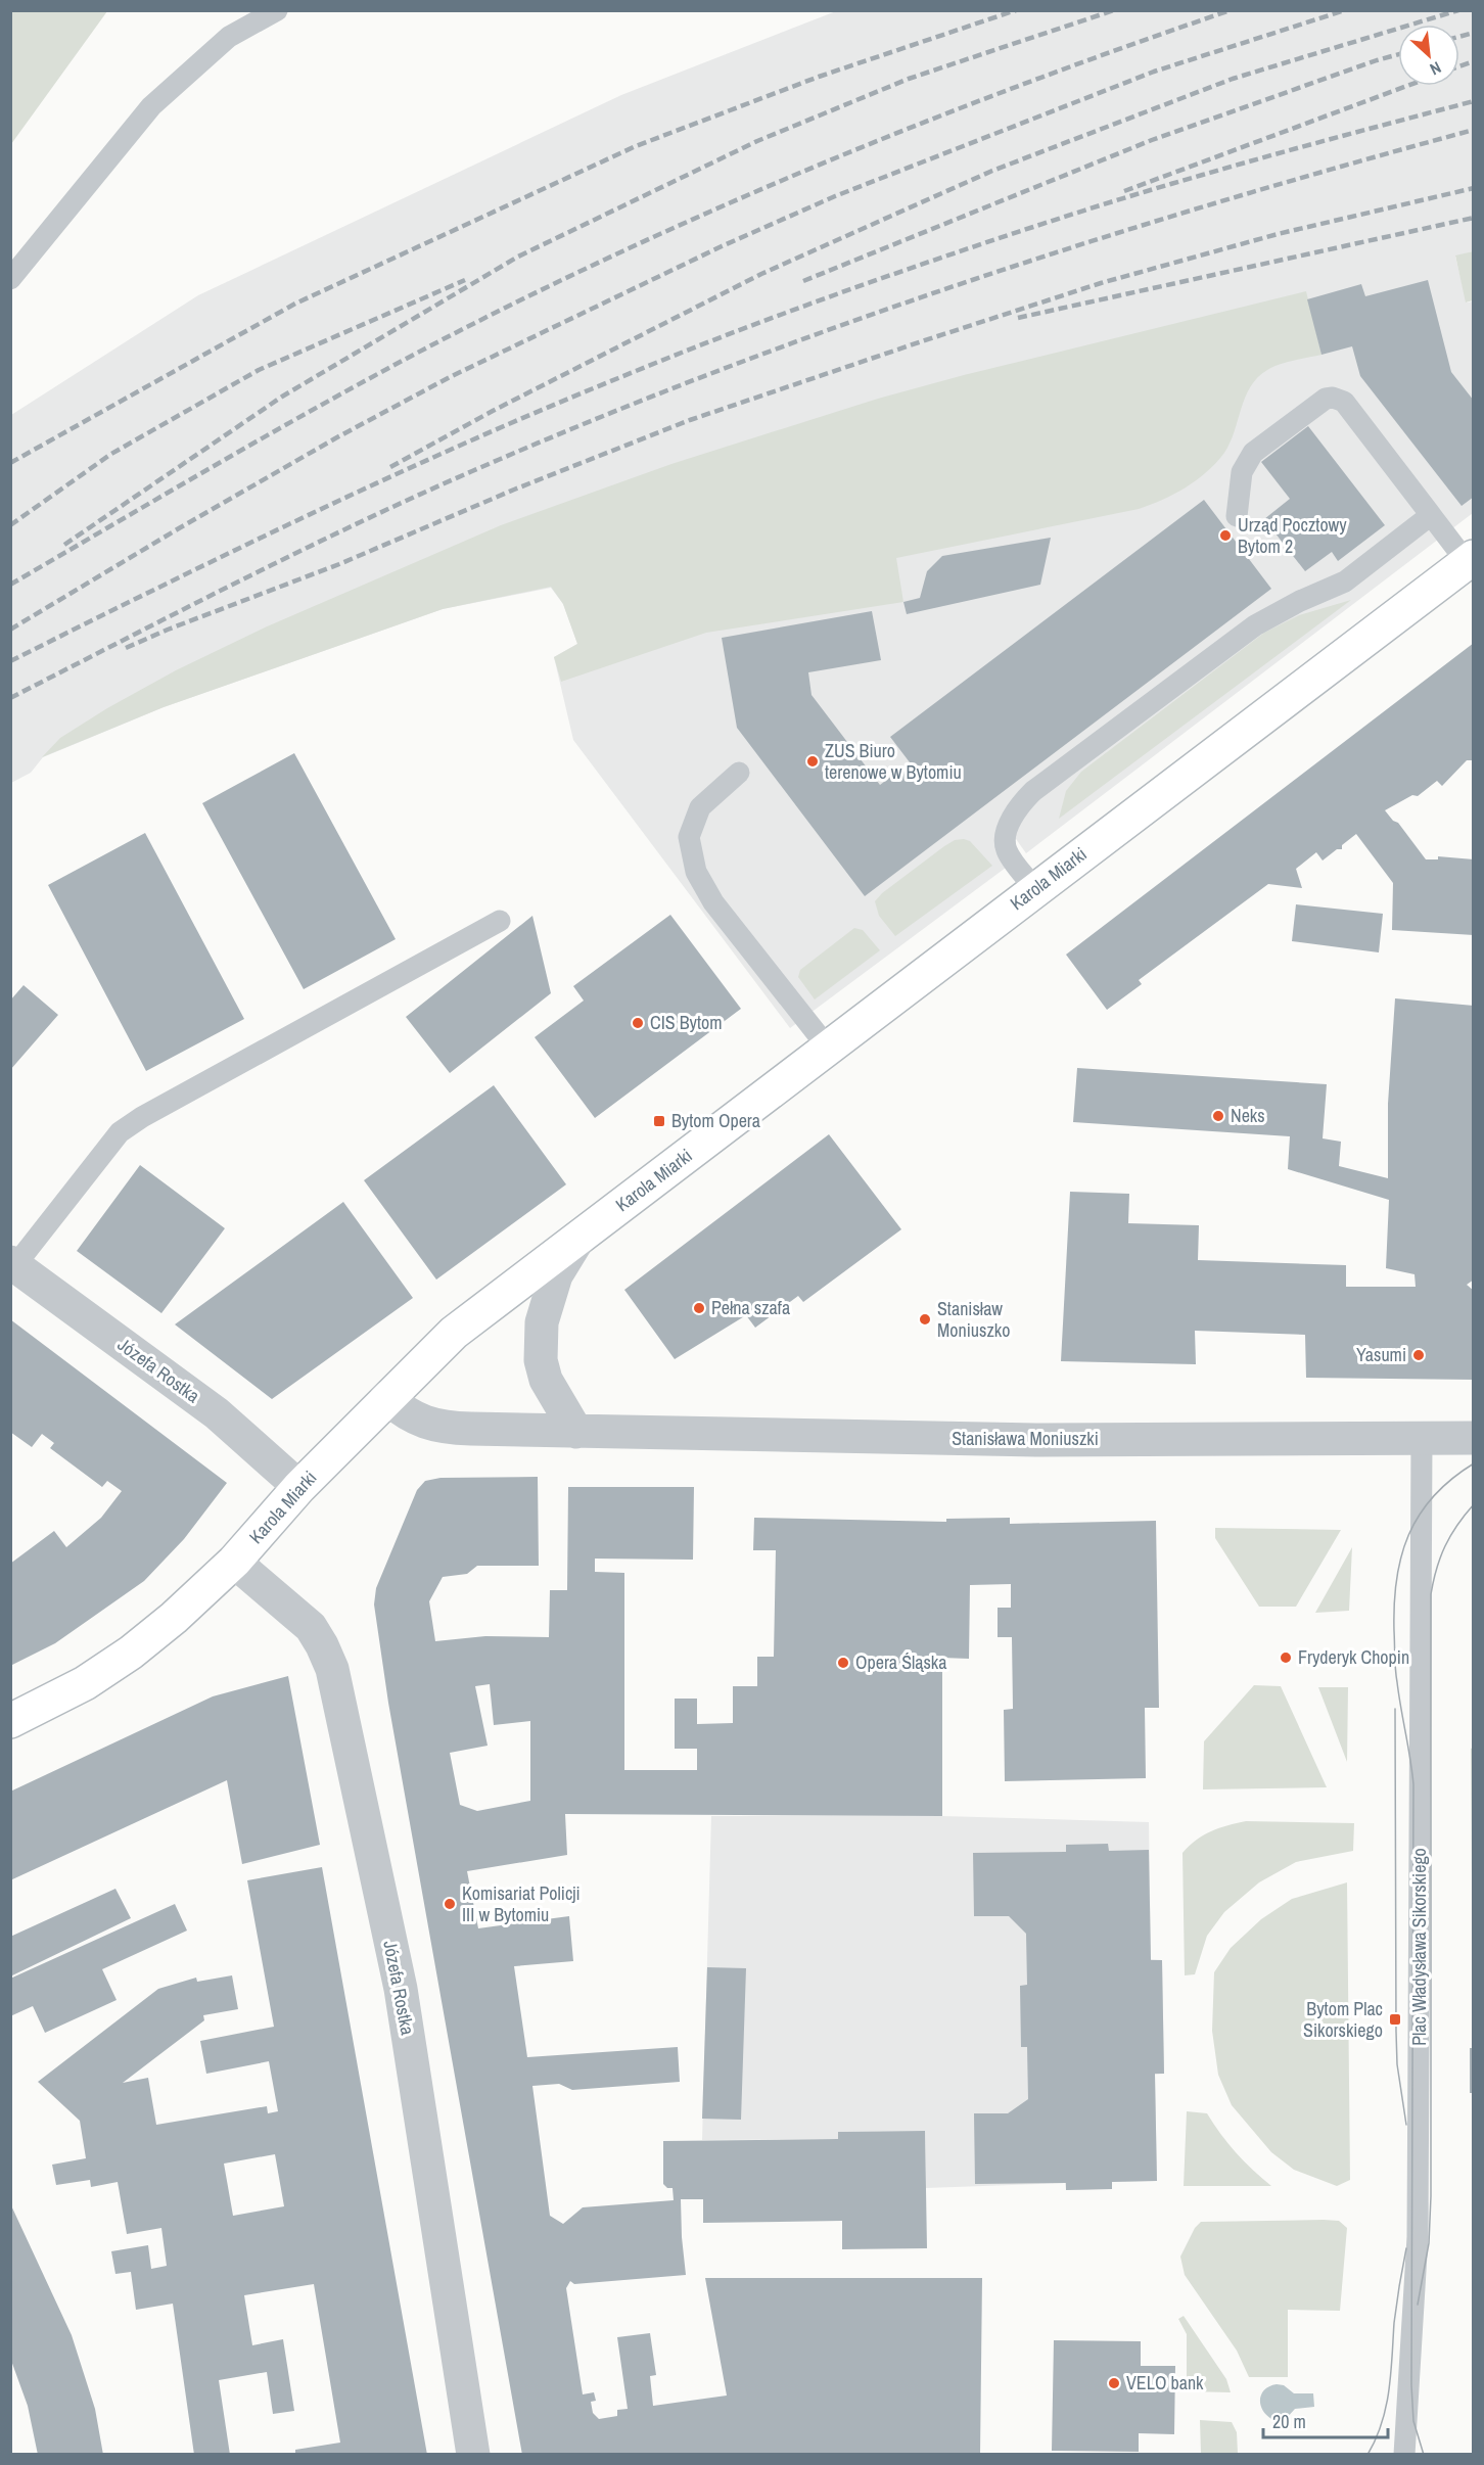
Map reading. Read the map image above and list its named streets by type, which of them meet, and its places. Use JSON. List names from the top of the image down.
{
  "streets": {
    "main road": ["Karola Miarki"],
    "street": ["Józefa Rostka", "Stanisława Moniuszki"],
    "lane": ["Plac Władysława Sikorskiego"]
  },
  "crossings": [
    ["Karola Miarki", "Józefa Rostka"],
    ["Karola Miarki", "Stanisława Moniuszki"],
    ["Stanisława Moniuszki", "Plac Władysława Sikorskiego"]
  ],
  "places": {
    "other": [
      "Urząd Pocztowy Bytom 2",
      "ZUS Biuro terenowe w Bytomiu",
      "CIS Bytom",
      "Neks",
      "Pełna szafa",
      "Stanisław Moniuszko",
      "Yasumi",
      "Fryderyk Chopin",
      "Opera Śląska",
      "Komisariat Policji III w Bytomiu",
      "VELO bank"
    ],
    "transit": ["Bytom Opera", "Bytom Plac Sikorskiego"]
  },
  "scale_bar": "20 m",
  "north": "bottom right"
}
